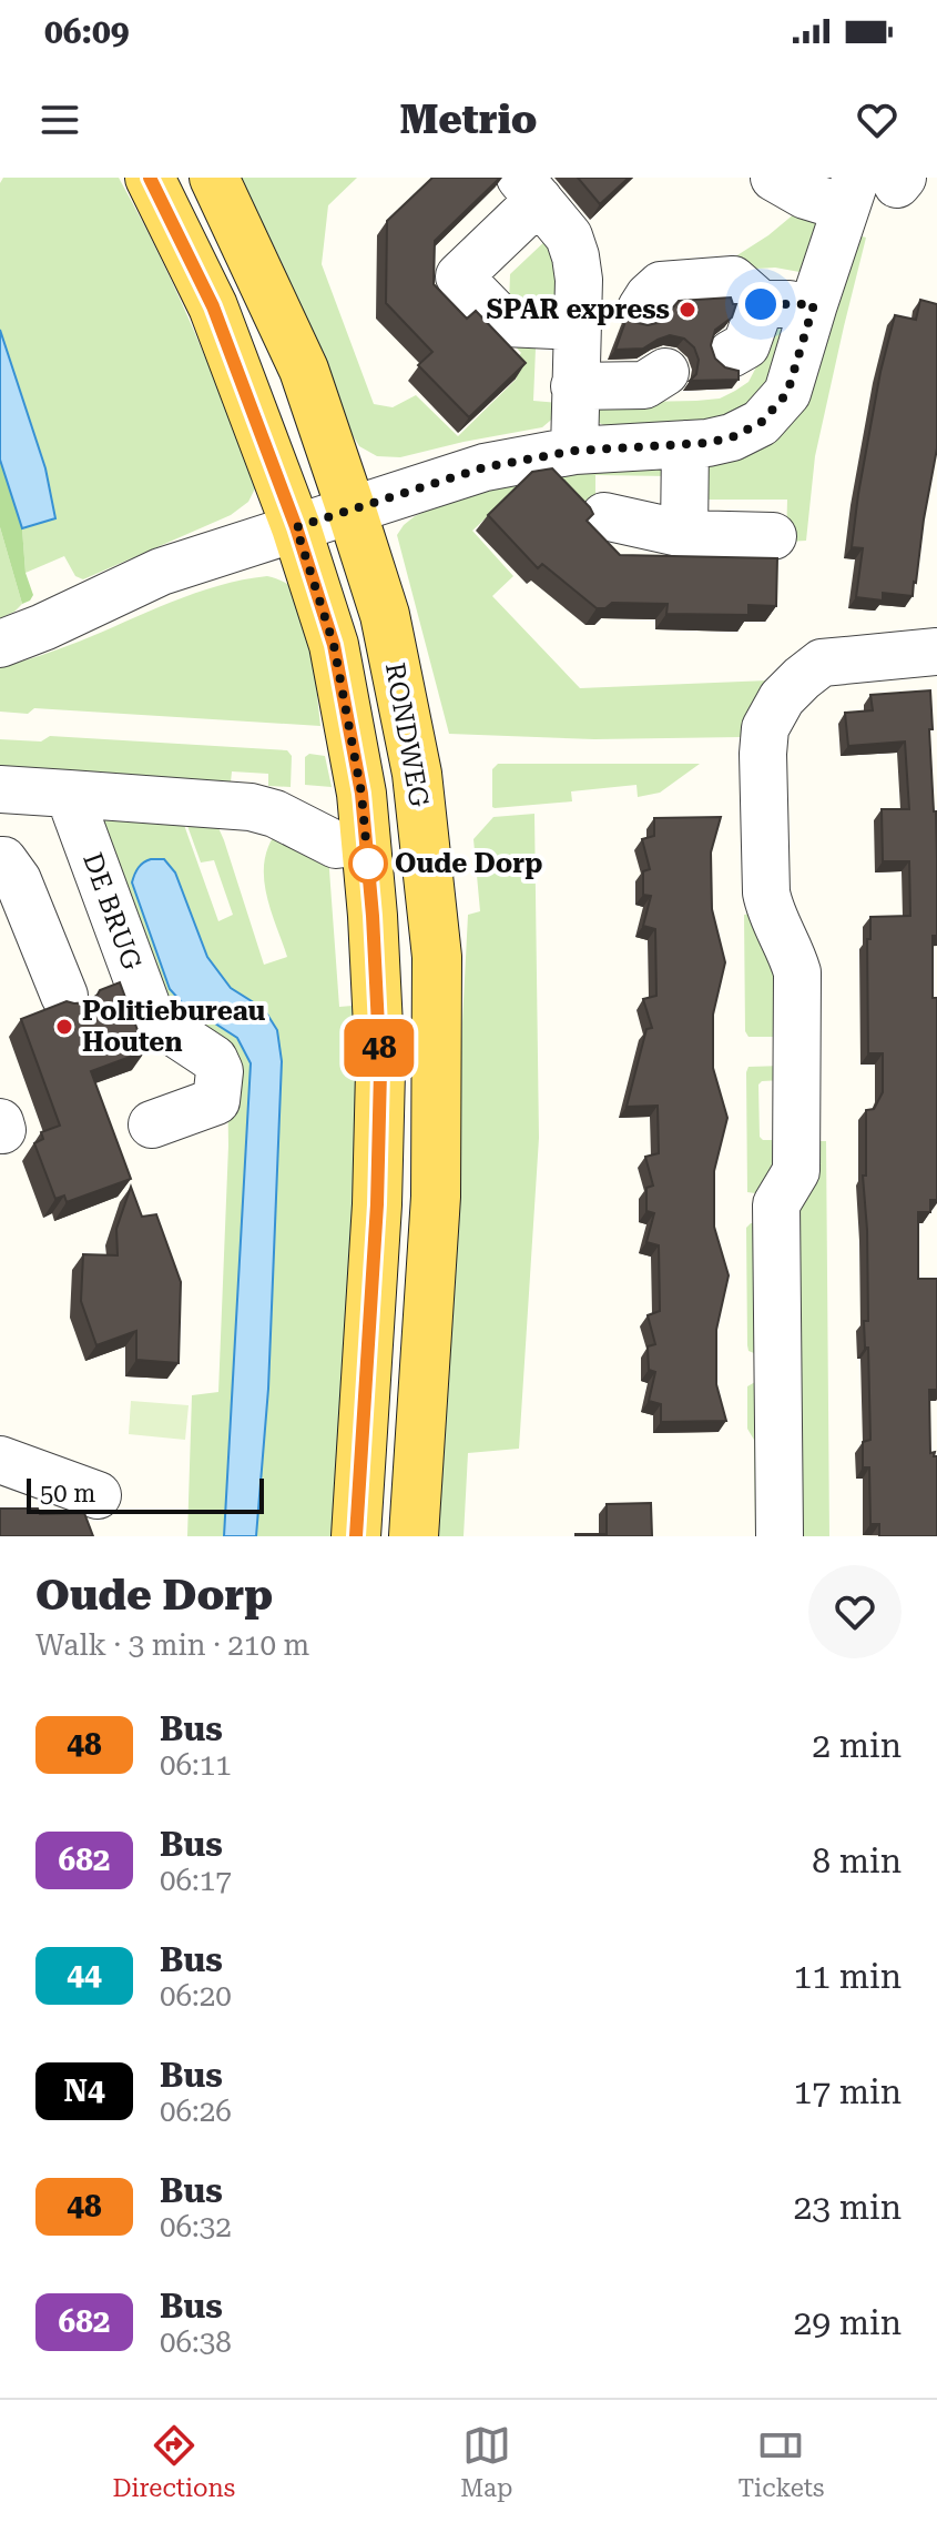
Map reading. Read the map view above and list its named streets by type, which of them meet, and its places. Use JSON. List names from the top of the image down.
{
  "streets": {
    "main road": ["RONDWEG"],
    "street": ["DE BRUG"]
  },
  "places": ["SPAR express", "Oude Dorp", "Politiebureau Houten"],
  "lines": ["bus line 48"],
  "scale_bar": "50 m",
  "page": {
    "status": "06:09",
    "header": "Metrio",
    "on_map": "48",
    "scale": "50 m",
    "heading": ["Oude Dorp", "Walk · 3 min · 210 m"],
    "list": [
      {
        "mark": "48",
        "name": "Bus",
        "note": "06:11",
        "value": "2 min"
      },
      {
        "mark": "682",
        "name": "Bus",
        "note": "06:17",
        "value": "8 min"
      },
      {
        "mark": "44",
        "name": "Bus",
        "note": "06:20",
        "value": "11 min"
      },
      {
        "mark": "N4",
        "name": "Bus",
        "note": "06:26",
        "value": "17 min"
      },
      {
        "mark": "48",
        "name": "Bus",
        "note": "06:32",
        "value": "23 min"
      },
      {
        "mark": "682",
        "name": "Bus",
        "note": "06:38",
        "value": "29 min"
      }
    ],
    "tabs": ["Directions", "Map", "Tickets"]
  }
}
